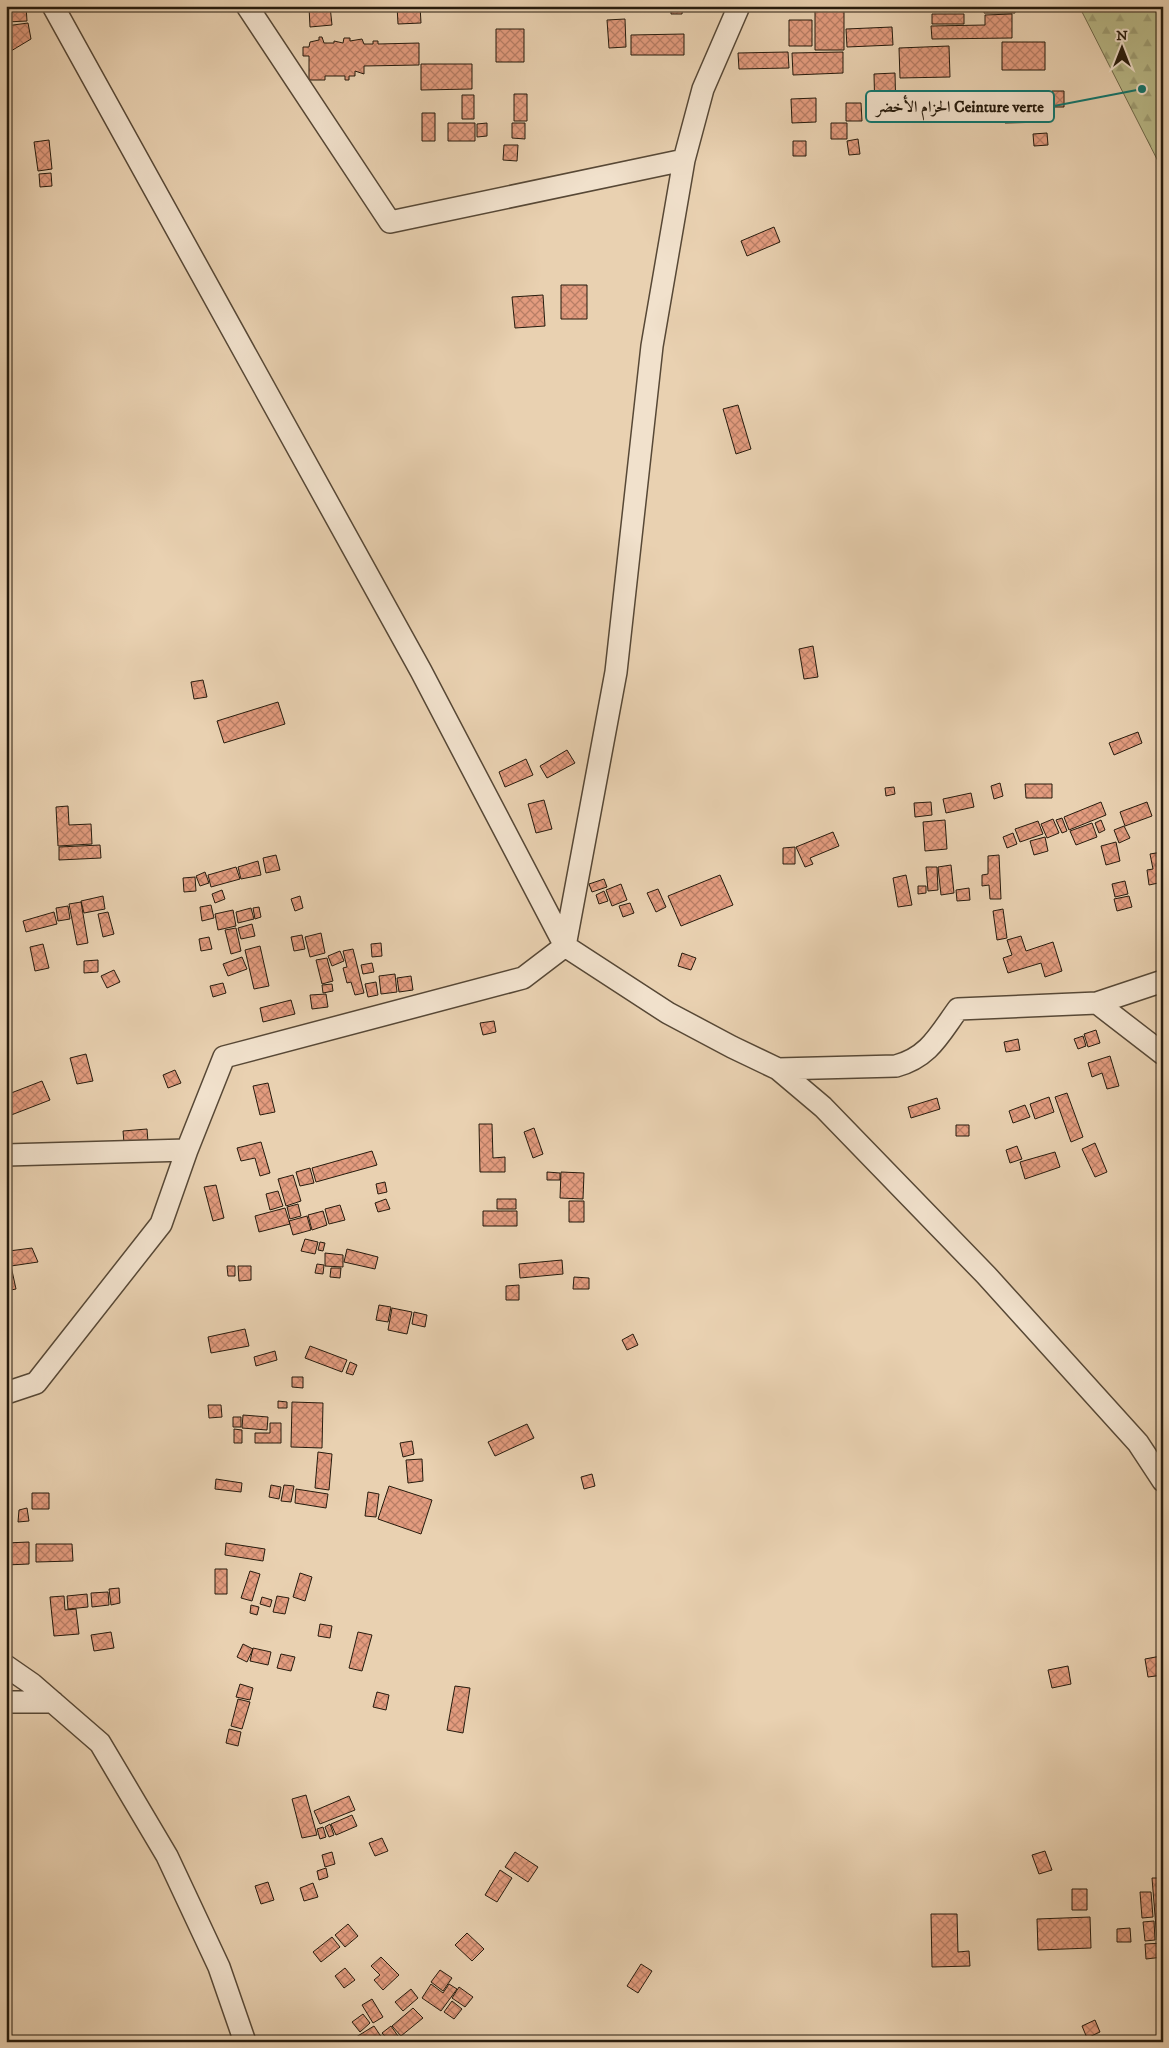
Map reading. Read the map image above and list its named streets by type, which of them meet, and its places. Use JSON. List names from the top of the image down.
{
  "places": ["الحزام الأخضر Ceinture verte"],
  "north": "top"
}
